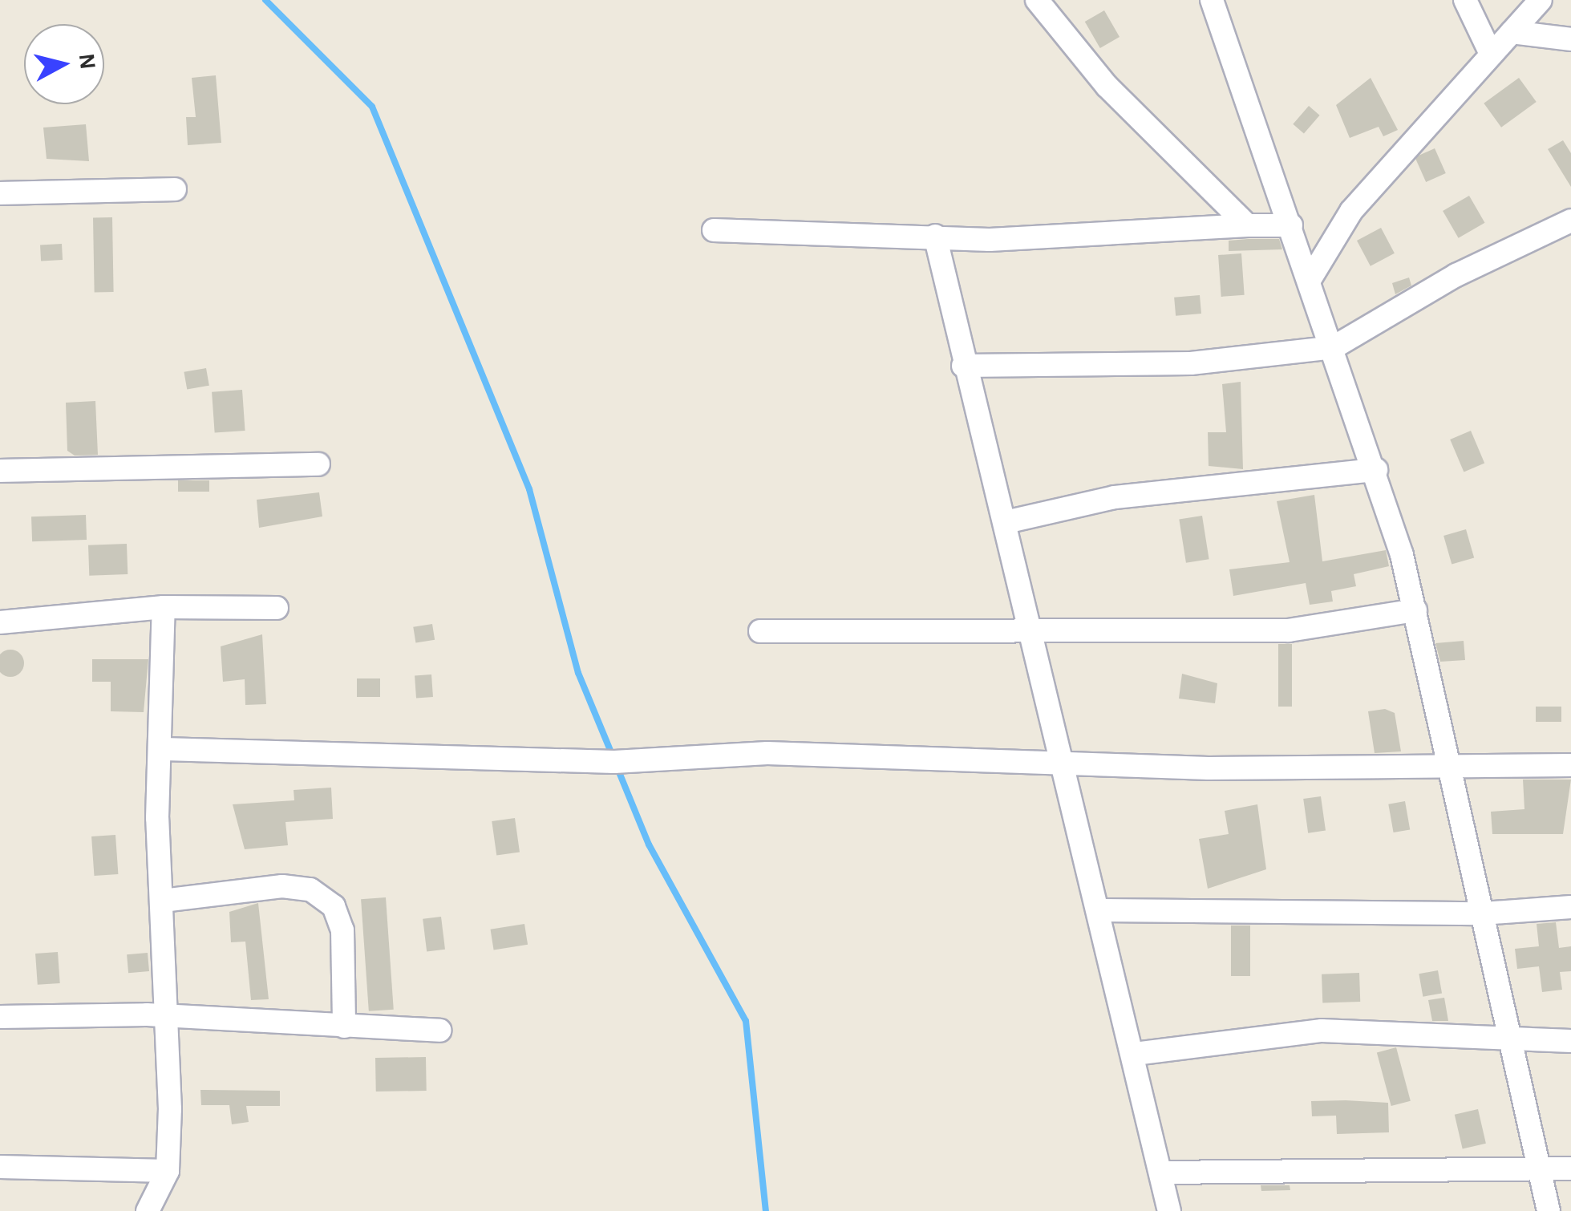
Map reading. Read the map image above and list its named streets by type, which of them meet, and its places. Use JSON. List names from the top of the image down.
{
  "north": "right"
}
